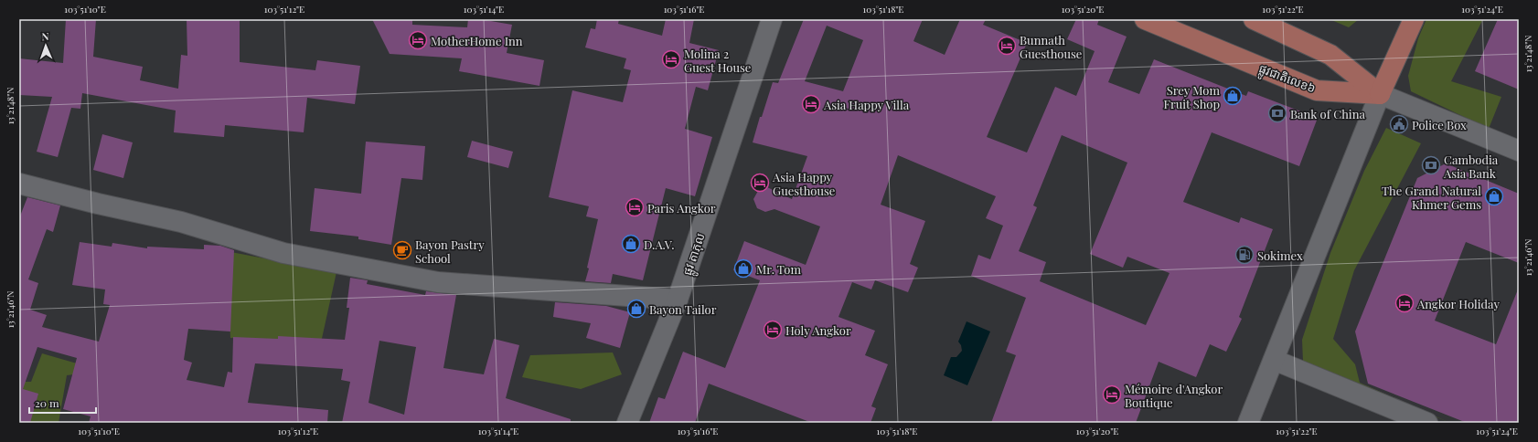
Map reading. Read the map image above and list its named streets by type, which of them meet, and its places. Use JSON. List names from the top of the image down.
{
  "streets": {
    "main road": ["ផ្លូវជាតិលេខ៦"],
    "street": ["ផ្លូវ តាភុល"]
  },
  "places": {
    "hotel": [
      "MotherHome Inn",
      "Bunnath Guesthouse",
      "Molina 2 Guest House",
      "Asia Happy Villa",
      "Asia Happy Guesthouse",
      "Paris Angkor",
      "Angkor Holiday",
      "Holy Angkor",
      "Mémoire d'Angkor Boutique"
    ],
    "shop": [
      "Srey Mom Fruit Shop",
      "The Grand Natural Khmer Gems",
      "D.A.V.",
      "Mr. Tom",
      "Bayon Tailor"
    ],
    "bank": ["Bank of China", "Cambodia Asia Bank"],
    "public building": ["Police Box"],
    "cafe": ["Bayon Pastry School"],
    "fuel station": ["Sokimex"]
  },
  "scale_bar": "20 m",
  "north": "top",
  "coordinates": [
    "103°51'10\"E",
    "103°51'12\"E",
    "103°51'14\"E",
    "103°51'16\"E",
    "103°51'18\"E",
    "103°51'20\"E",
    "103°51'22\"E",
    "103°51'24\"E",
    "13°21'48\"N",
    "13°21'46\"N"
  ]
}
